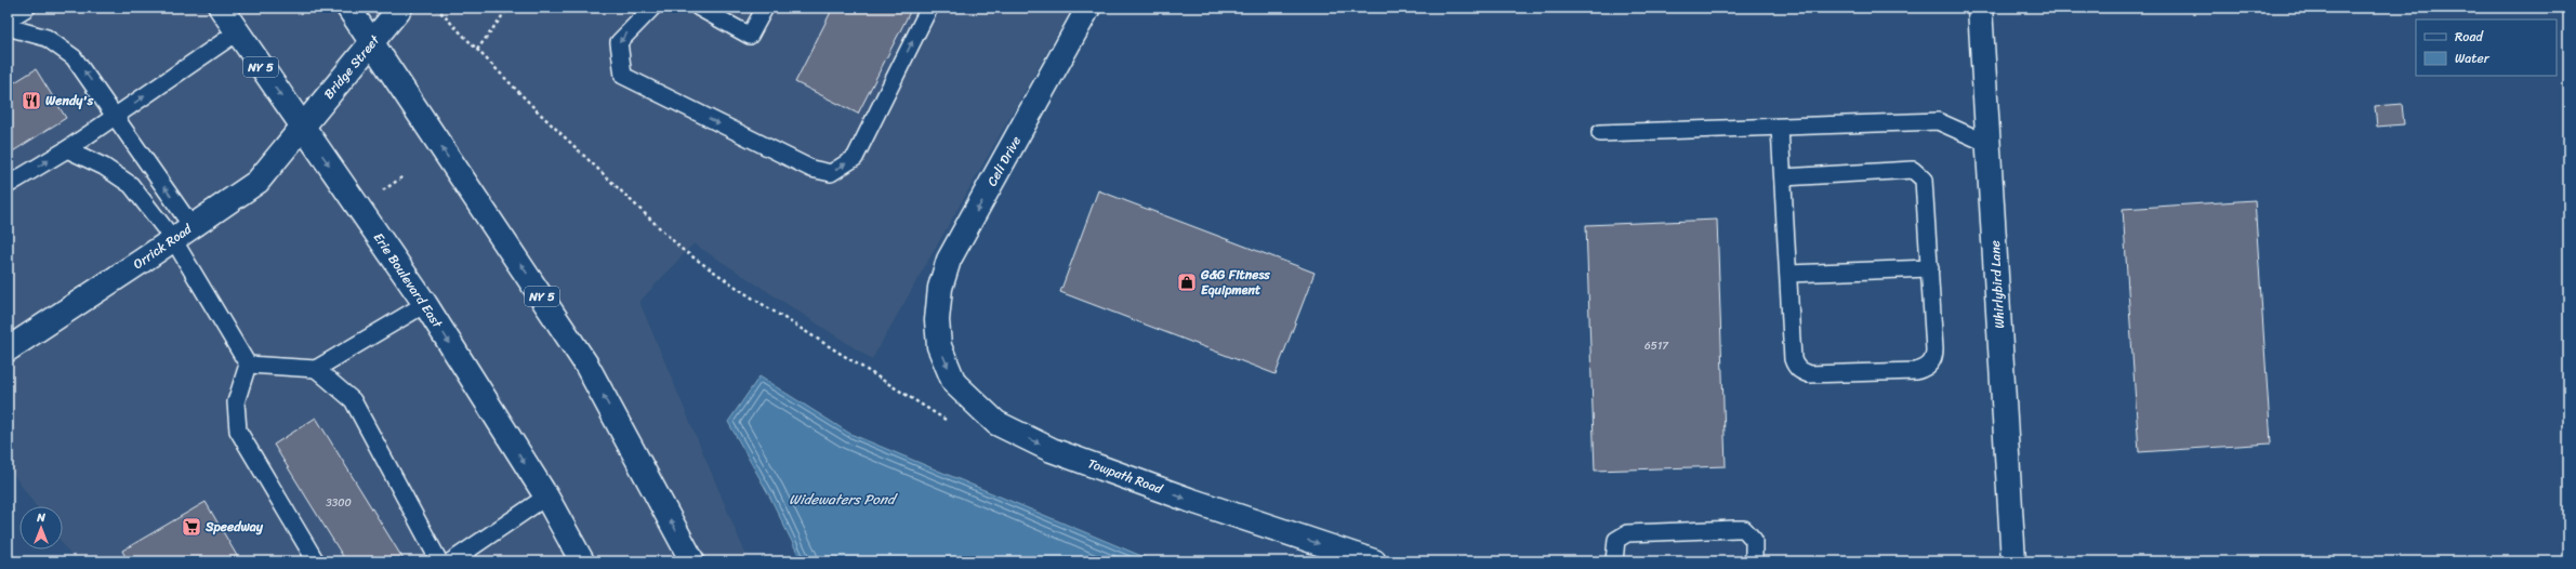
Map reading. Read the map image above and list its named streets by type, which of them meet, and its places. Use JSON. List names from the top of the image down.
{
  "streets": {
    "street": [
      "NY 5",
      "Bridge Street",
      "Celi Drive",
      "Orrick Road",
      "Erie Boulevard East",
      "Whirlybird Lane",
      "Towpath Road"
    ]
  },
  "crossings": [
    ["NY 5", "Bridge Street"],
    ["Bridge Street", "Orrick Road"],
    ["Bridge Street", "Erie Boulevard East"],
    ["Celi Drive", "Towpath Road"],
    ["Orrick Road", "Erie Boulevard East"]
  ],
  "one_way": ["Celi Drive", "Towpath Road"],
  "water": ["Widewaters Pond"],
  "places": {
    "restaurant": ["Wendy's"],
    "shop": ["G&G Fitness Equipment"],
    "supermarket": ["Speedway"]
  },
  "house_numbers": ["6517", "3300"],
  "legend": ["Road", "Water"],
  "north": "top"
}
